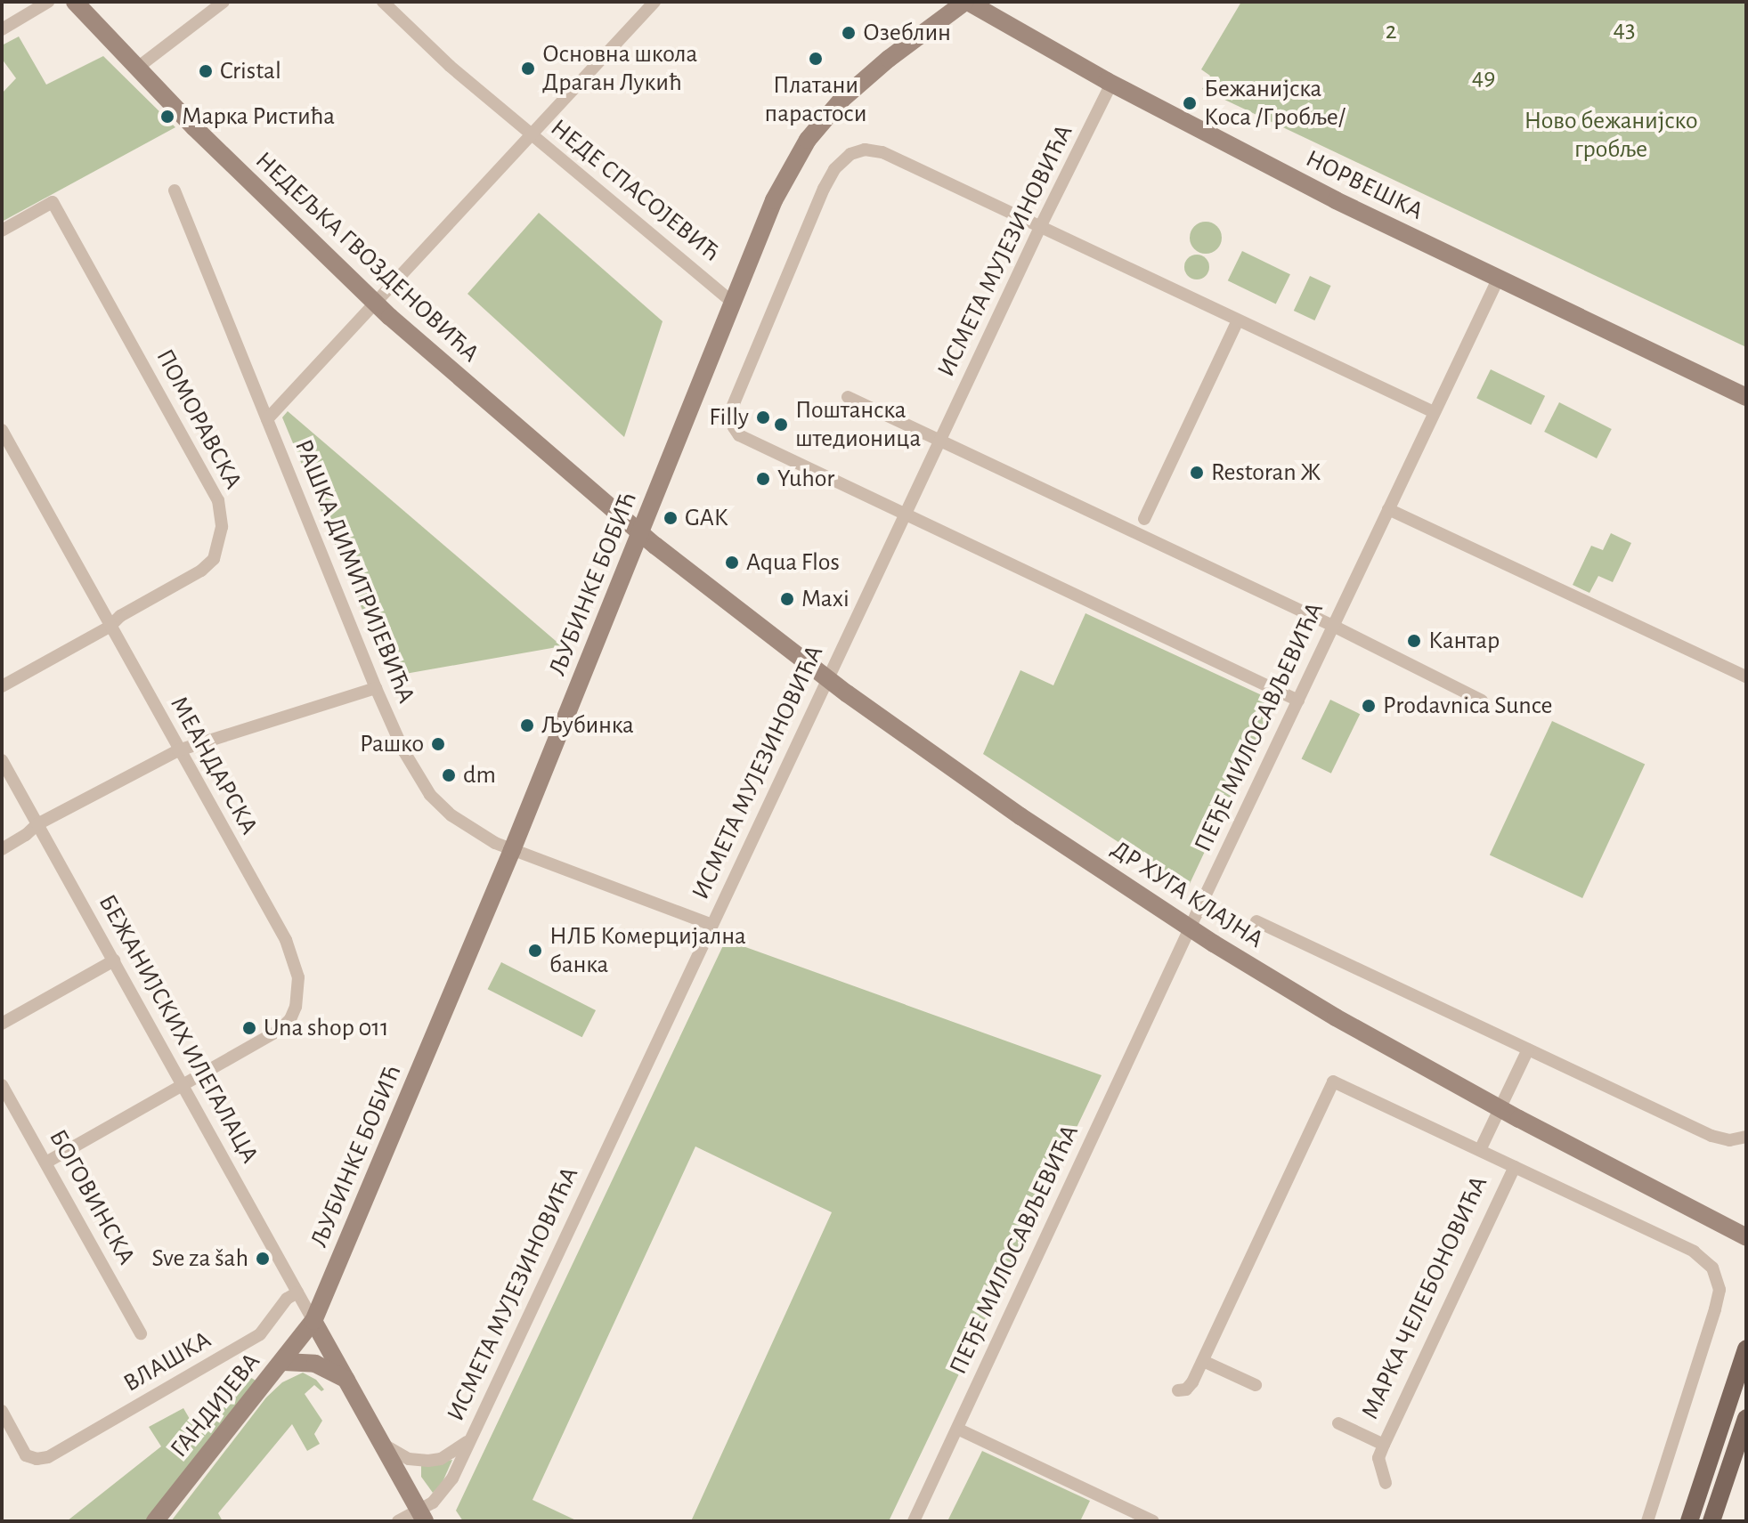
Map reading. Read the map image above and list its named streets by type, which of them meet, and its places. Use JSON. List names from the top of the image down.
{
  "streets": {
    "main road": [
      "НОРВЕШКА",
      "НЕДЕЉКА ГВОЗДЕНОВИЋА",
      "ЉУБИНКЕ БОБИЋ",
      "ДР ХУГА КЛАЈНА",
      "ГАНДИЈЕВА"
    ],
    "street": [
      "НЕДЕ СПАСОЈЕВИЋ",
      "ИСМЕТА МУЈЕЗИНОВИЋА",
      "ПОМОРАВСКА",
      "РАШКА ДИМИТРИЈЕВИЋА",
      "ПЕЂЕ МИЛОСАВЉЕВИЋА",
      "МЕАНДАРСКА",
      "БЕЖАНИЈСКИХ ИЛЕГАЛАЦА",
      "БОГОВИНСКА",
      "МАРКА ЧЕЛЕБОНОВИЋА",
      "ВЛАШКА"
    ]
  },
  "crossings": [
    ["НОРВЕШКА", "ИСМЕТА МУЈЕЗИНОВИЋА"],
    ["НОРВЕШКА", "ЉУБИНКЕ БОБИЋ"],
    ["НОРВЕШКА", "ПЕЂЕ МИЛОСАВЉЕВИЋА"],
    ["НЕДЕ СПАСОЈЕВИЋ", "ЉУБИНКЕ БОБИЋ"],
    ["ИСМЕТА МУЈЕЗИНОВИЋА", "РАШКА ДИМИТРИЈЕВИЋА"],
    ["ИСМЕТА МУЈЕЗИНОВИЋА", "ДР ХУГА КЛАЈНА"],
    ["НЕДЕЉКА ГВОЗДЕНОВИЋА", "ЉУБИНКЕ БОБИЋ"],
    ["НЕДЕЉКА ГВОЗДЕНОВИЋА", "ДР ХУГА КЛАЈНА"],
    ["ПОМОРАВСКА", "МЕАНДАРСКА"],
    ["РАШКА ДИМИТРИЈЕВИЋА", "ЉУБИНКЕ БОБИЋ"],
    ["ЉУБИНКЕ БОБИЋ", "ДР ХУГА КЛАЈНА"],
    ["ЉУБИНКЕ БОБИЋ", "БЕЖАНИЈСКИХ ИЛЕГАЛАЦА"],
    ["ЉУБИНКЕ БОБИЋ", "ГАНДИЈЕВА"],
    ["ПЕЂЕ МИЛОСАВЉЕВИЋА", "ДР ХУГА КЛАЈНА"],
    ["МЕАНДАРСКА", "БЕЖАНИЈСКИХ ИЛЕГАЛАЦА"],
    ["МЕАНДАРСКА", "БОГОВИНСКА"],
    ["БЕЖАНИЈСКИХ ИЛЕГАЛАЦА", "ВЛАШКА"],
    ["БЕЖАНИЈСКИХ ИЛЕГАЛАЦА", "ГАНДИЈЕВА"]
  ],
  "parks": [
    "43",
    "2",
    "49",
    "Ново бежанијско гробље"
  ],
  "places": [
    "Озеблин",
    "Платани парастоси",
    "Основна школа Драган Лукић",
    "Cristal",
    "Бежанијска Коса /Гробље/",
    "Марка Ристића",
    "Filly",
    "Поштанска штедионица",
    "Restoran Ж",
    "Yuhor",
    "GAK",
    "Aqua Flos",
    "Maxi",
    "Кантар",
    "Prodavnica Sunce",
    "Љубинка",
    "Рашко",
    "dm",
    "НЛБ Комерцијална банка",
    "Una shop 011",
    "Sve za šah"
  ]
}
